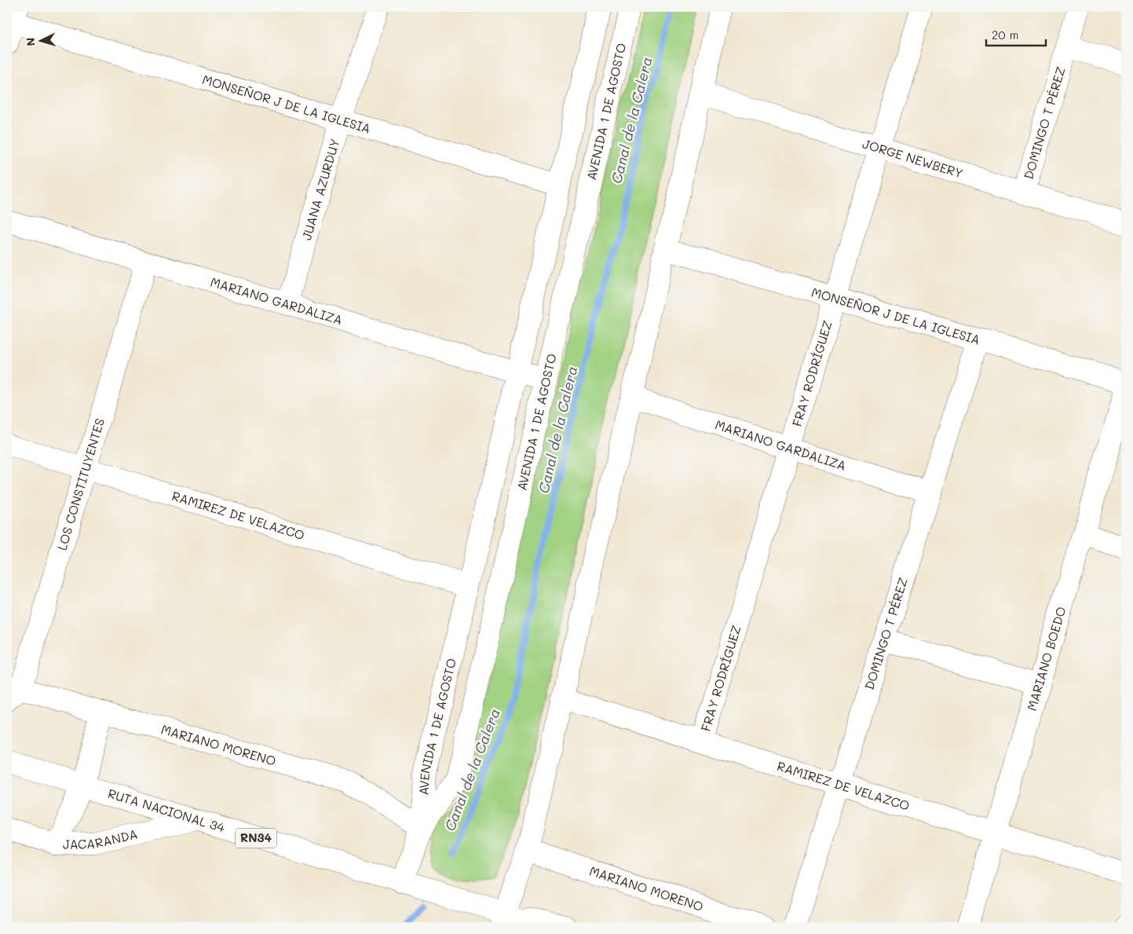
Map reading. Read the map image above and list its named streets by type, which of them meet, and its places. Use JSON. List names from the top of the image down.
{
  "streets": {
    "main road": [
      "MONSEÑOR J DE LA IGLESIA",
      "AVENIDA 1 DE AGOSTO",
      "DOMINGO T PÉREZ",
      "JORGE NEWBERY",
      "JUANA AZURDUY",
      "MARIANO GARDALIZA",
      "FRAY RODRÍGUEZ",
      "LOS CONSTITUYENTES",
      "RAMIREZ DE VELAZCO",
      "MARIANO BOEDO",
      "MARIANO MORENO",
      "RUTA NACIONAL 34",
      "JACARANDA",
      "RN34"
    ]
  },
  "crossings": [
    ["MONSEÑOR J DE LA IGLESIA", "AVENIDA 1 DE AGOSTO"],
    ["MONSEÑOR J DE LA IGLESIA", "DOMINGO T PÉREZ"],
    ["MONSEÑOR J DE LA IGLESIA", "JUANA AZURDUY"],
    ["MONSEÑOR J DE LA IGLESIA", "FRAY RODRÍGUEZ"],
    ["AVENIDA 1 DE AGOSTO", "MARIANO GARDALIZA"],
    ["AVENIDA 1 DE AGOSTO", "RAMIREZ DE VELAZCO"],
    ["AVENIDA 1 DE AGOSTO", "MARIANO MORENO"],
    ["AVENIDA 1 DE AGOSTO", "RUTA NACIONAL 34"],
    ["DOMINGO T PÉREZ", "JORGE NEWBERY"],
    ["DOMINGO T PÉREZ", "MARIANO GARDALIZA"],
    ["DOMINGO T PÉREZ", "RAMIREZ DE VELAZCO"],
    ["JORGE NEWBERY", "FRAY RODRÍGUEZ"],
    ["JUANA AZURDUY", "MARIANO GARDALIZA"],
    ["MARIANO GARDALIZA", "FRAY RODRÍGUEZ"],
    ["MARIANO GARDALIZA", "LOS CONSTITUYENTES"],
    ["FRAY RODRÍGUEZ", "RAMIREZ DE VELAZCO"],
    ["LOS CONSTITUYENTES", "RAMIREZ DE VELAZCO"],
    ["LOS CONSTITUYENTES", "MARIANO MORENO"],
    ["RAMIREZ DE VELAZCO", "MARIANO BOEDO"],
    ["RUTA NACIONAL 34", "JACARANDA"]
  ],
  "water": ["Canal de la Calera"],
  "scale_bar": "20 m",
  "north": "left"
}
